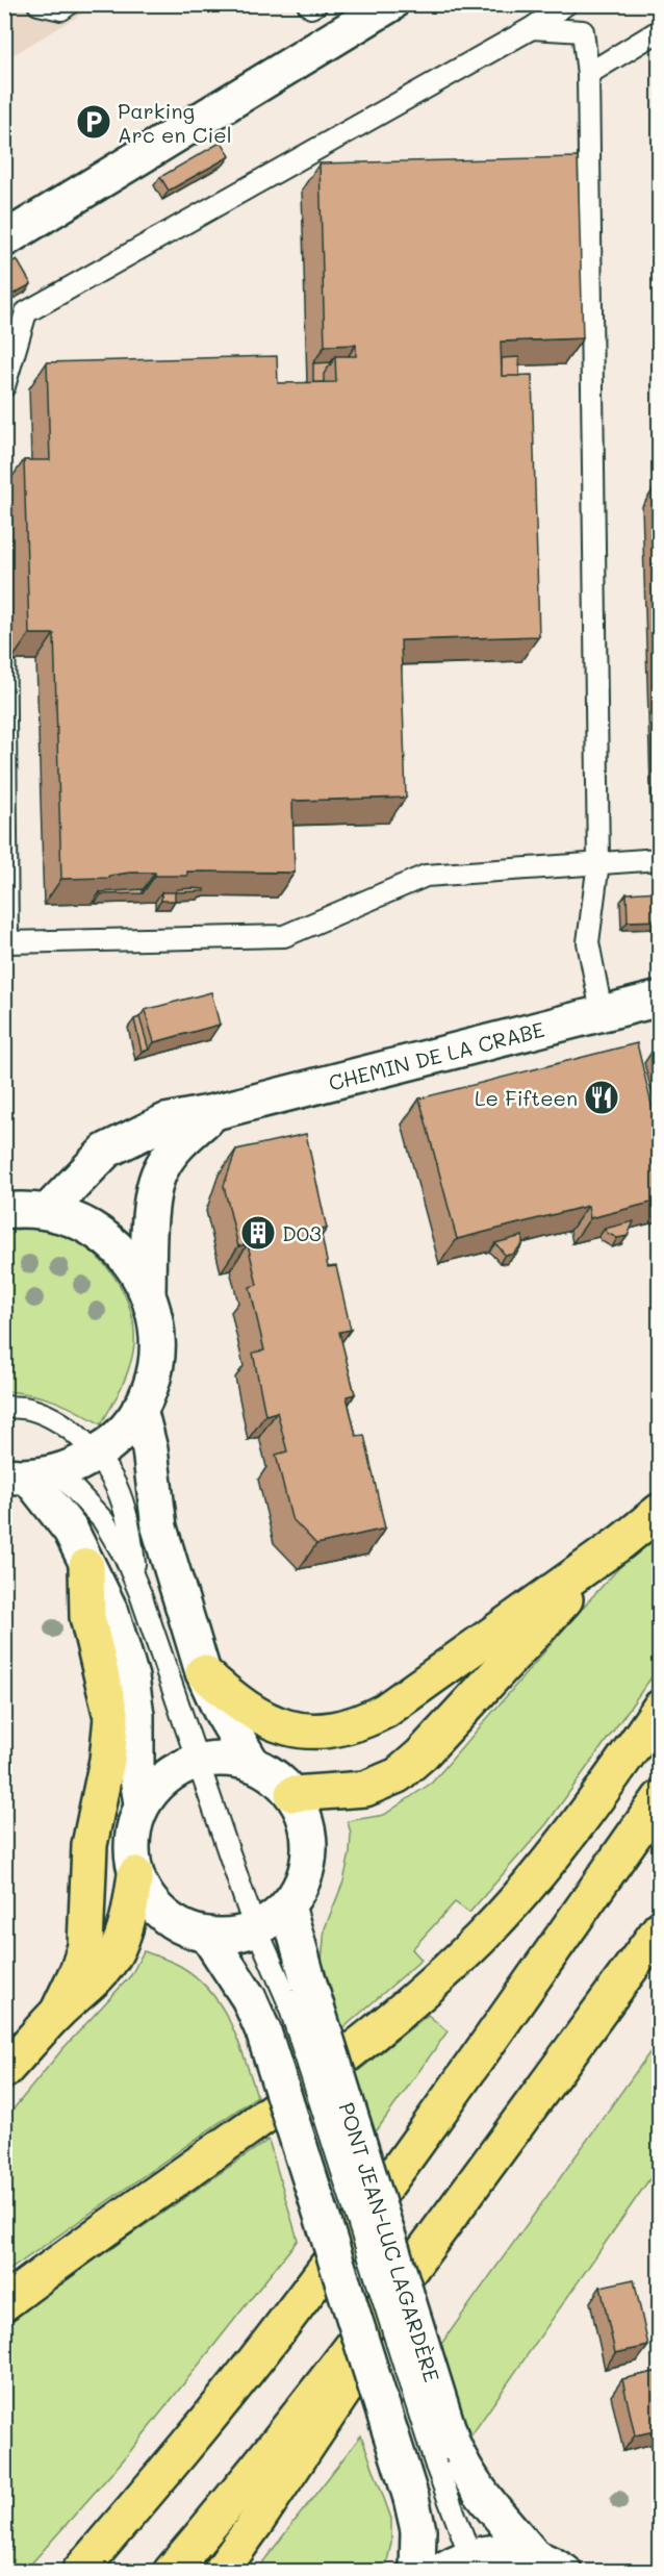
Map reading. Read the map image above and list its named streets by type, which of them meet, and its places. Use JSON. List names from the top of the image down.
{
  "streets": {
    "street": ["CHEMIN DE LA CRABE", "PONT JEAN-LUC LAGARDÈRE"]
  },
  "places": {
    "parking": ["Parking Arc en Ciel"],
    "restaurant": ["Le Fifteen"],
    "building": ["D03"]
  }
}
